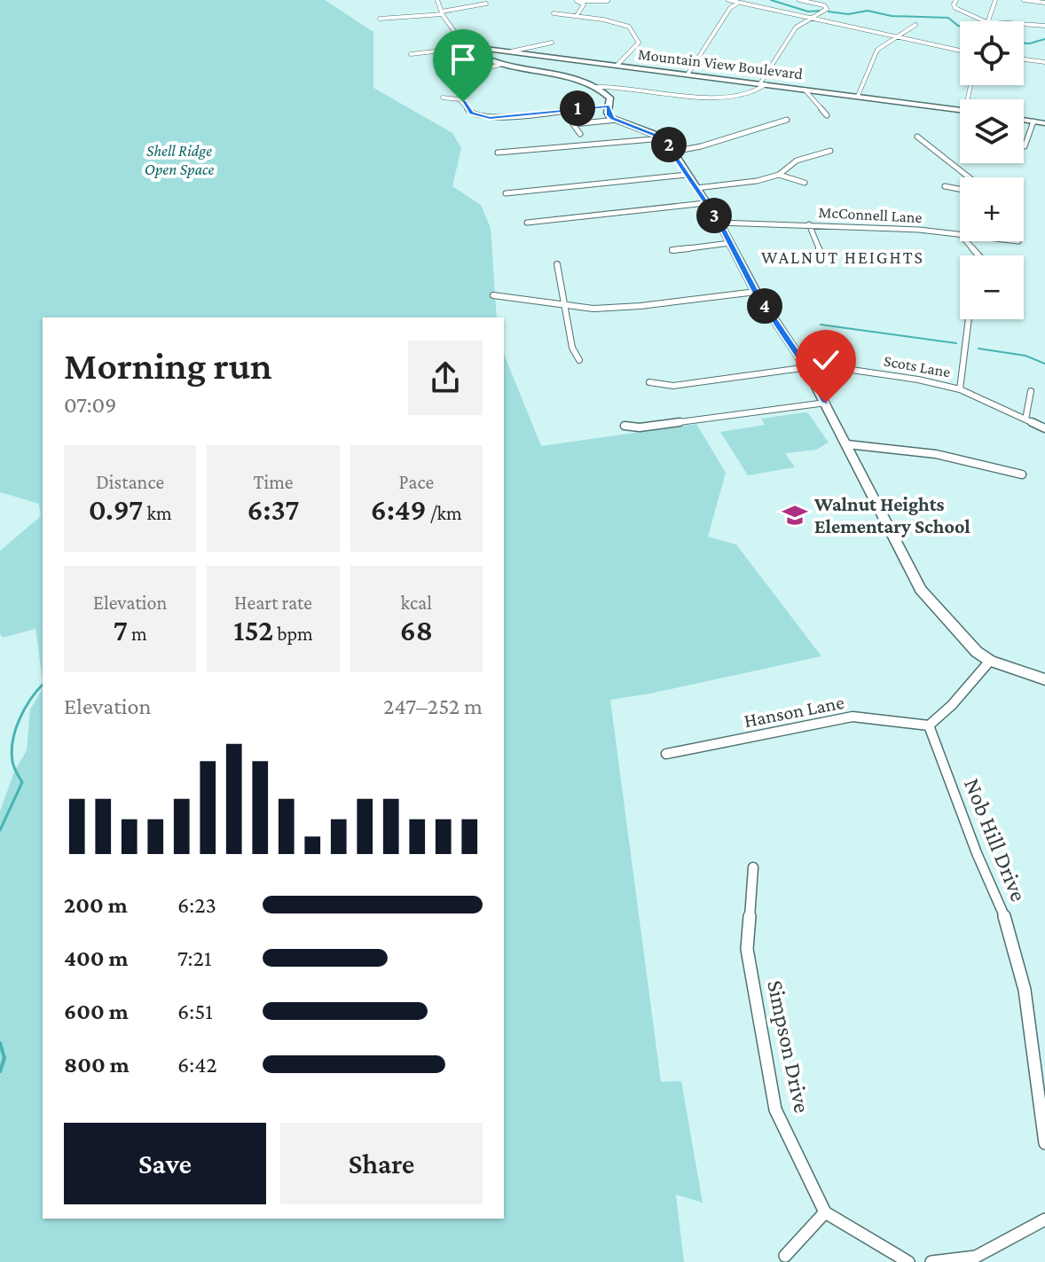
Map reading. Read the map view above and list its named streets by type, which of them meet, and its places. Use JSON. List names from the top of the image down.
{
  "streets": {
    "street": [
      "Mountain View Boulevard",
      "McConnell Lane",
      "Scots Lane",
      "Hanson Lane",
      "Nob Hill Drive",
      "Simpson Drive"
    ]
  },
  "crossings": [
    ["Hanson Lane", "Nob Hill Drive"]
  ],
  "districts": ["WALNUT HEIGHTS"],
  "parks": ["Shell Ridge Open Space"],
  "places": {
    "school or university": ["Walnut Heights Elementary School"]
  },
  "page": {
    "map_buttons": ["+", "−"],
    "pins": [
      "1",
      "2",
      "3",
      "4"
    ],
    "heading": ["Morning run", "07:09"],
    "stats": [
      ["Distance", "0.97 km"],
      ["Time", "6:37"],
      ["Pace", "6:49 /km"],
      ["Elevation", "7 m"],
      ["Heart rate", "152 bpm"],
      ["kcal", "68"]
    ],
    "chart": ["Elevation", "247–252 m"],
    "list": [
      {
        "name": "200 m",
        "note": "6:23"
      },
      {
        "name": "400 m",
        "note": "7:21"
      },
      {
        "name": "600 m",
        "note": "6:51"
      },
      {
        "name": "800 m",
        "note": "6:42"
      }
    ],
    "buttons": ["Save", "Share"]
  }
}
